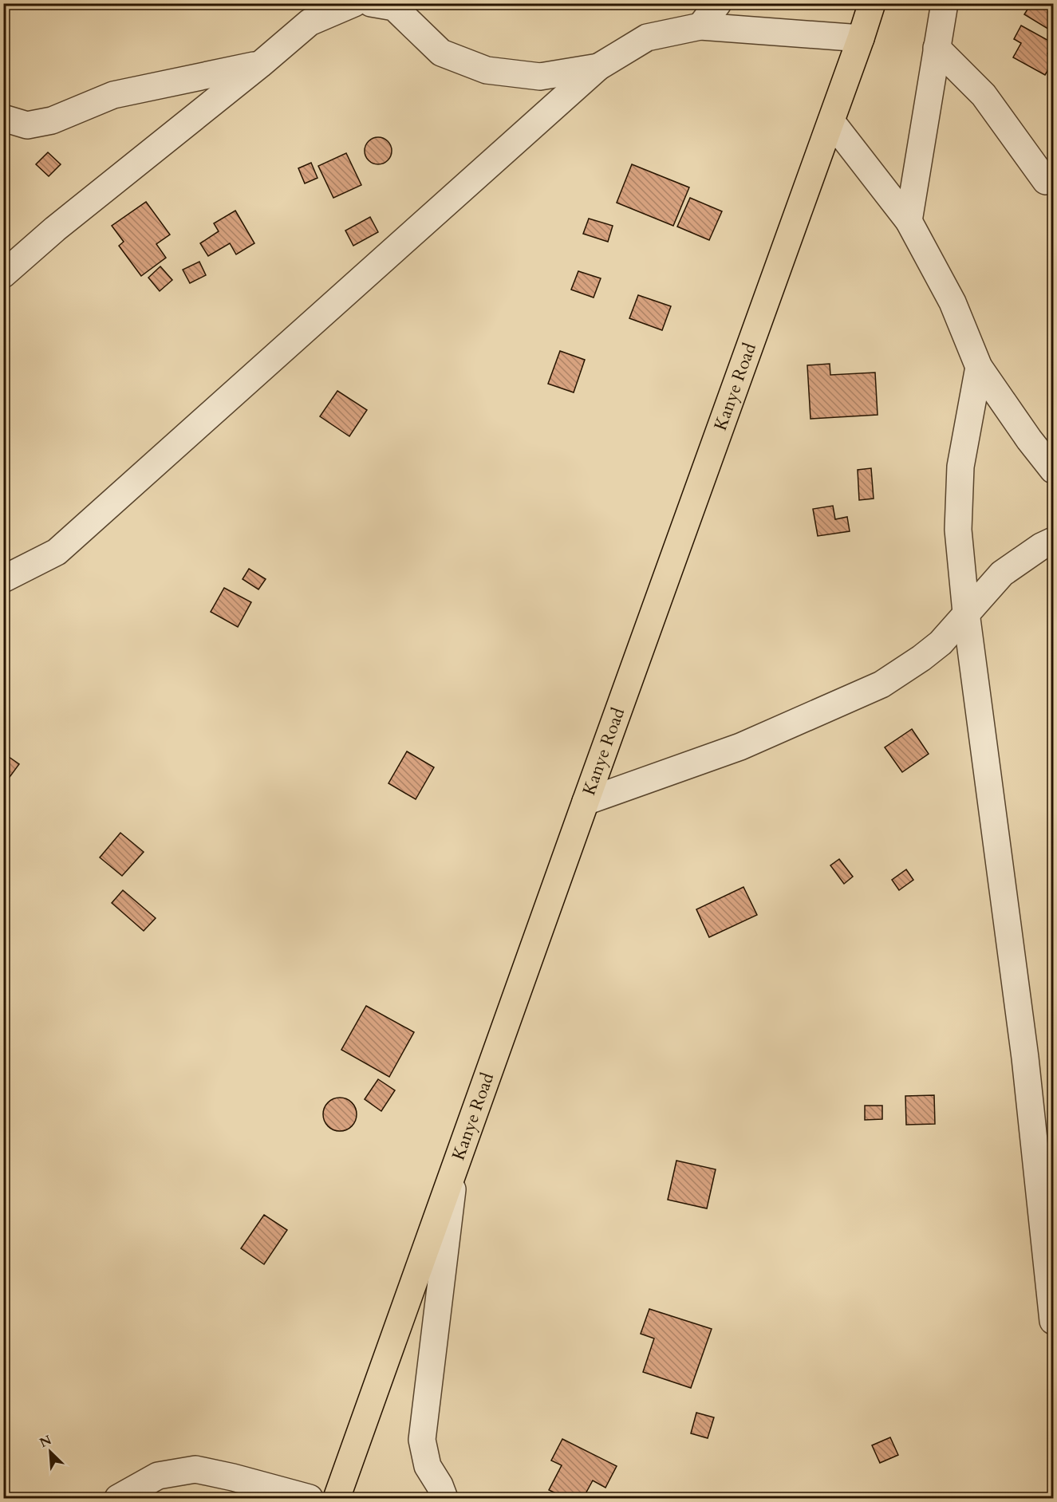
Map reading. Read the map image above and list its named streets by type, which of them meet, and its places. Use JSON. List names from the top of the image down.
{
  "streets": {
    "main road": ["Kanye Road"]
  },
  "north": "top left"
}
